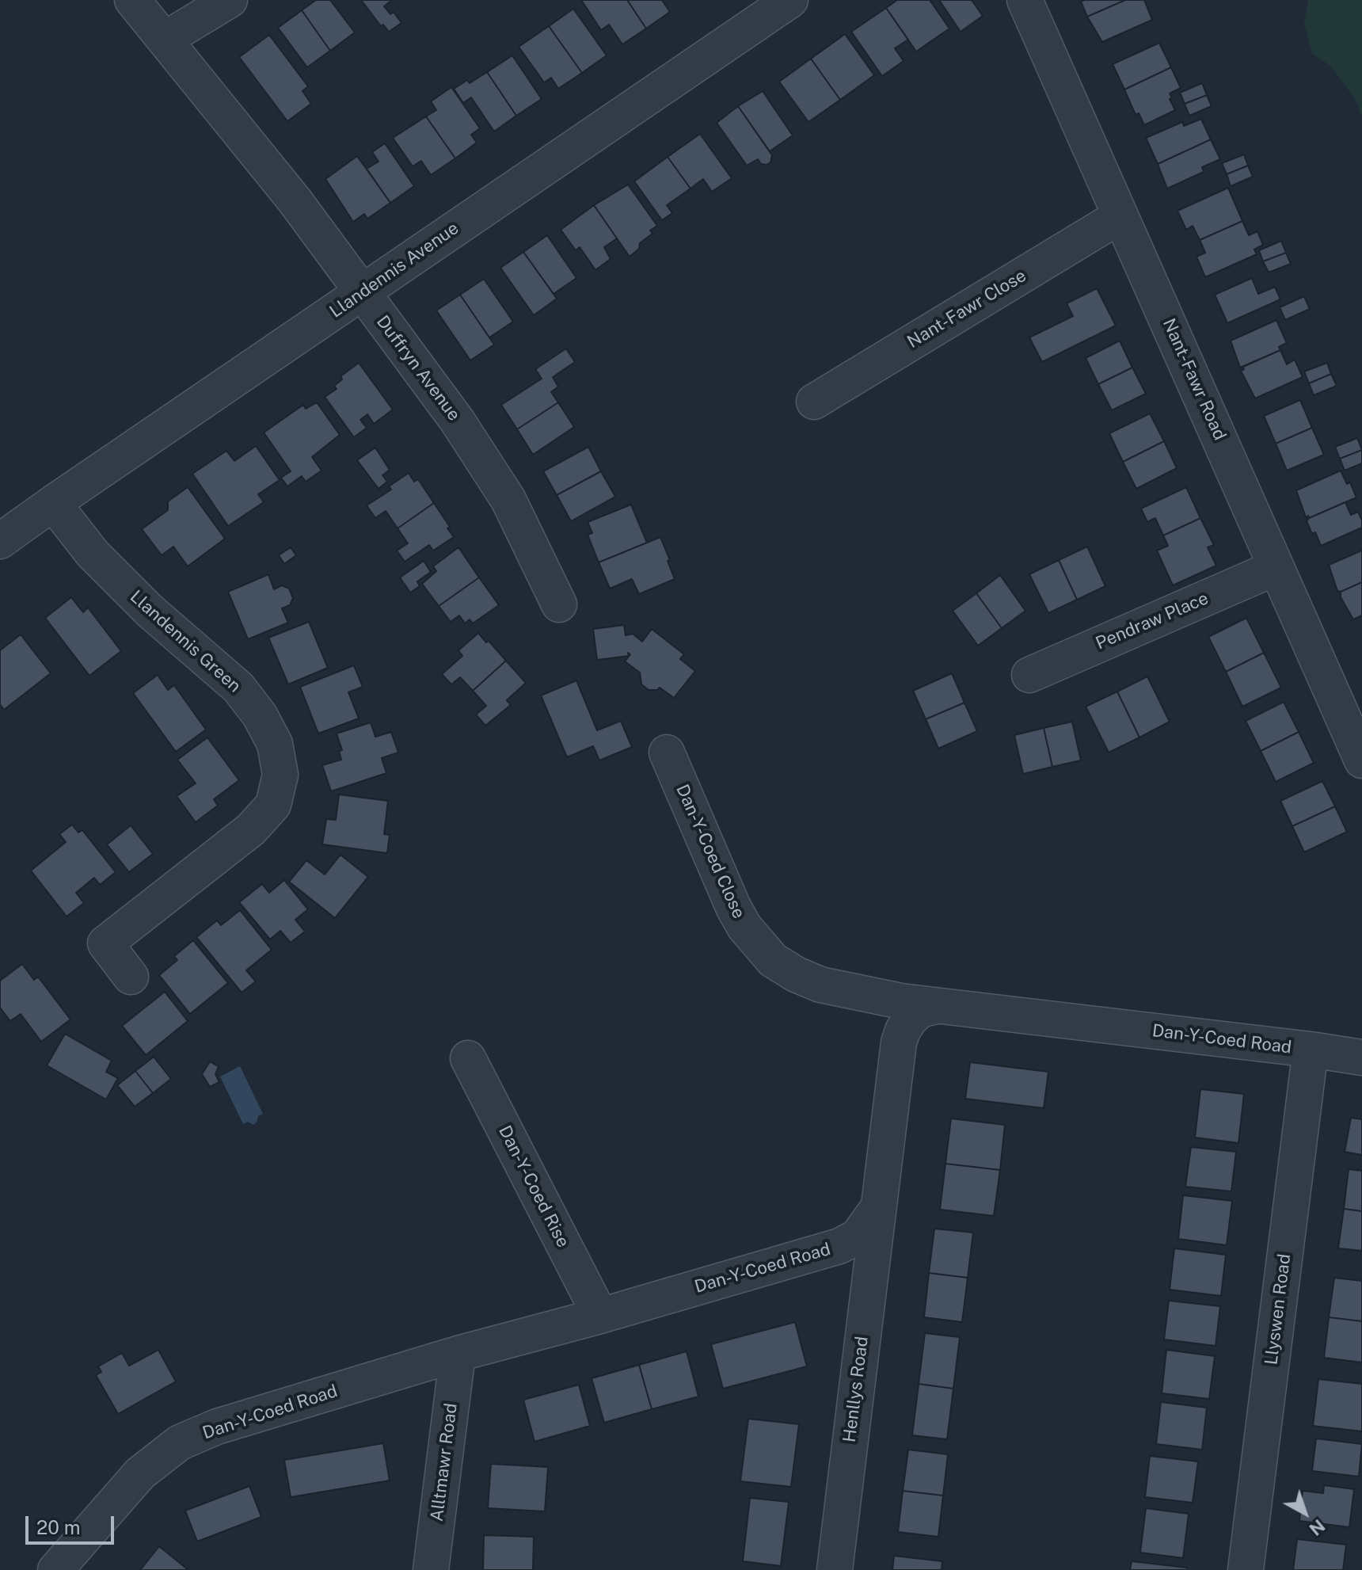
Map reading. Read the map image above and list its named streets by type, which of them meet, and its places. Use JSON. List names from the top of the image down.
{
  "streets": {
    "street": [
      "Llandennis Avenue",
      "Nant-Fawr Close",
      "Duffryn Avenue",
      "Nant-Fawr Road",
      "Pendraw Place",
      "Llandennis Green",
      "Dan-Y-Coed Close",
      "Dan-Y-Coed Road",
      "Dan-Y-Coed Rise",
      "Llyswen Road",
      "Henllys Road",
      "Alltmawr Road"
    ]
  },
  "crossings": [
    ["Llandennis Avenue", "Duffryn Avenue"],
    ["Llandennis Avenue", "Llandennis Green"],
    ["Nant-Fawr Close", "Nant-Fawr Road"],
    ["Nant-Fawr Road", "Pendraw Place"],
    ["Dan-Y-Coed Close", "Dan-Y-Coed Road"],
    ["Dan-Y-Coed Road", "Dan-Y-Coed Rise"],
    ["Dan-Y-Coed Road", "Llyswen Road"],
    ["Dan-Y-Coed Road", "Henllys Road"],
    ["Dan-Y-Coed Road", "Alltmawr Road"]
  ],
  "scale_bar": "20 m",
  "north": "bottom right"
}
